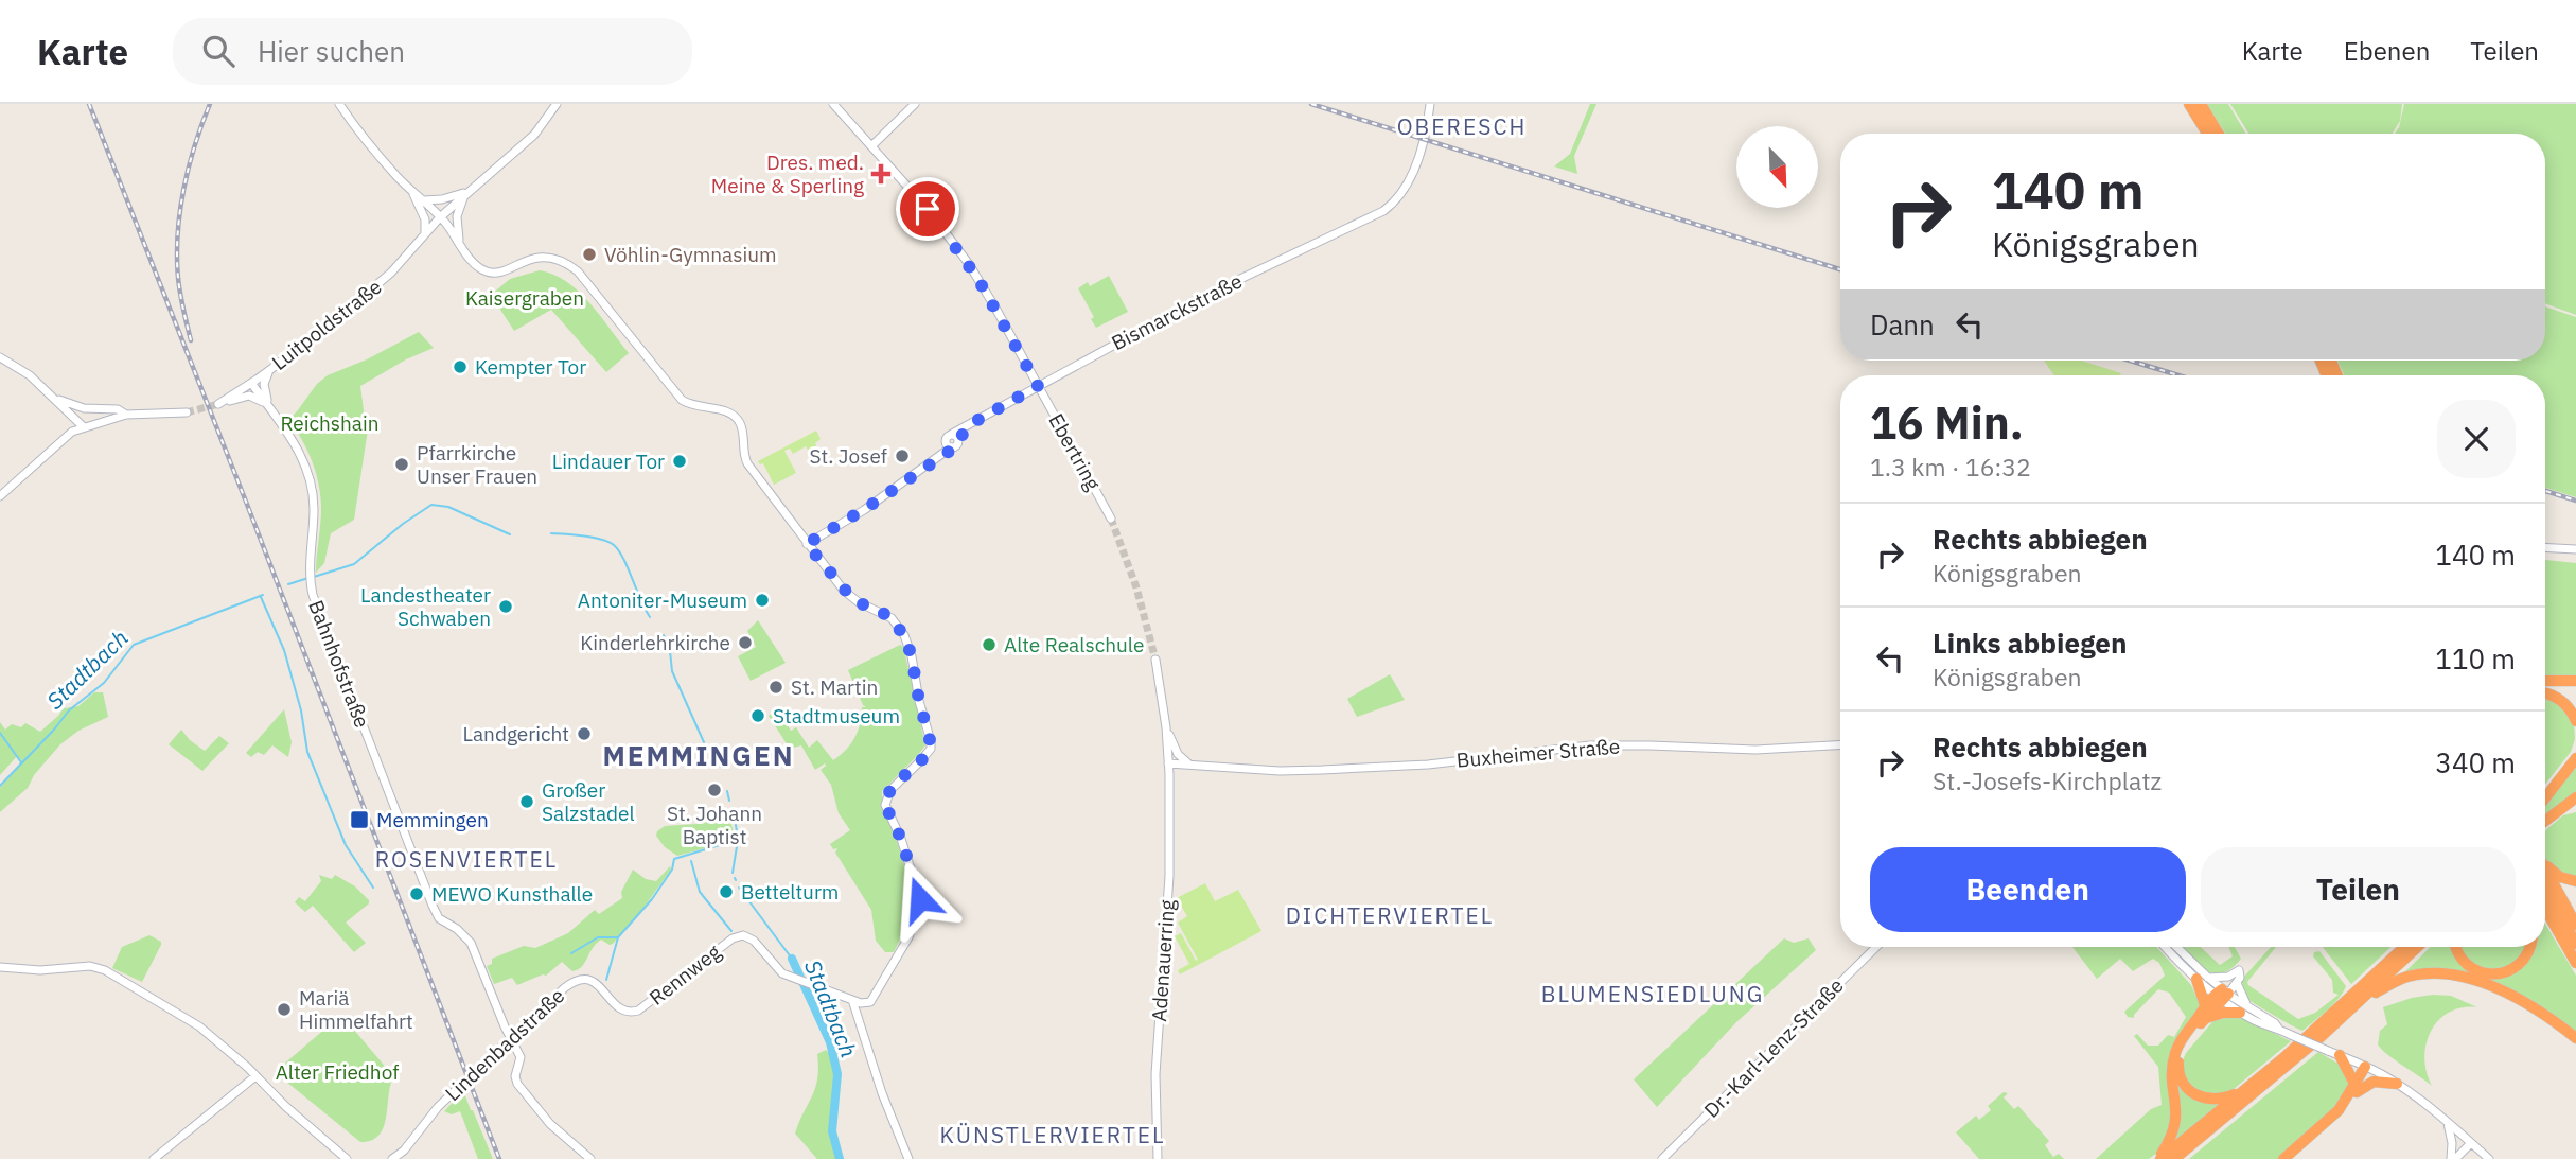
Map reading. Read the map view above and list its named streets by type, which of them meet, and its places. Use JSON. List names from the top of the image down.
{
  "streets": {
    "street": [
      "Bismarckstraße",
      "Luitpoldstraße",
      "Ebertring",
      "Bahnhofstraße",
      "Buxheimer Straße",
      "Adenauerring",
      "Rennweg",
      "Lindenbadstraße",
      "Dr.-Karl-Lenz-Straße"
    ]
  },
  "crossings": [
    ["Bismarckstraße", "Ebertring"],
    ["Luitpoldstraße", "Bahnhofstraße"],
    ["Bahnhofstraße", "Lindenbadstraße"],
    ["Buxheimer Straße", "Adenauerring"],
    ["Rennweg", "Lindenbadstraße"]
  ],
  "districts": [
    "OBERESCH",
    "MEMMINGEN",
    "ROSENVIERTEL",
    "DICHTERVIERTEL",
    "BLUMENSIEDLUNG",
    "KÜNSTLERVIERTEL"
  ],
  "water": ["Stadtbach"],
  "parks": ["Kaisergraben", "Reichshain", "Alter Friedhof"],
  "places": {
    "health": ["Dres. med. Meine & Sperling"],
    "other": [
      "Vöhlin-Gymnasium",
      "Kempter Tor",
      "St. Josef",
      "Lindauer Tor",
      "Pfarrkirche Unser Frauen",
      "Antoniter-Museum",
      "Landestheater Schwaben",
      "Kinderlehrkirche",
      "Alte Realschule",
      "St. Martin",
      "Stadtmuseum",
      "Landgericht",
      "St. Johann Baptist",
      "Großer Salzstadel",
      "Bettelturm",
      "MEWO Kunsthalle",
      "Mariä Himmelfahrt"
    ],
    "transit": ["Memmingen"]
  },
  "north": "bottom right",
  "page": {
    "header": "Karte",
    "search": "Hier suchen",
    "nav": ["Karte", "Ebenen", "Teilen"],
    "turn": ["140 m", "Königsgraben"],
    "then": "Dann",
    "heading": ["16 Min.", "1.3 km · 16:32"],
    "list": [
      {
        "name": "Rechts abbiegen",
        "note": "Königsgraben",
        "value": "140 m"
      },
      {
        "name": "Links abbiegen",
        "note": "Königsgraben",
        "value": "110 m"
      },
      {
        "name": "Rechts abbiegen",
        "note": "St.-Josefs-Kirchplatz",
        "value": "340 m"
      }
    ],
    "buttons": ["Beenden", "Teilen"]
  }
}
